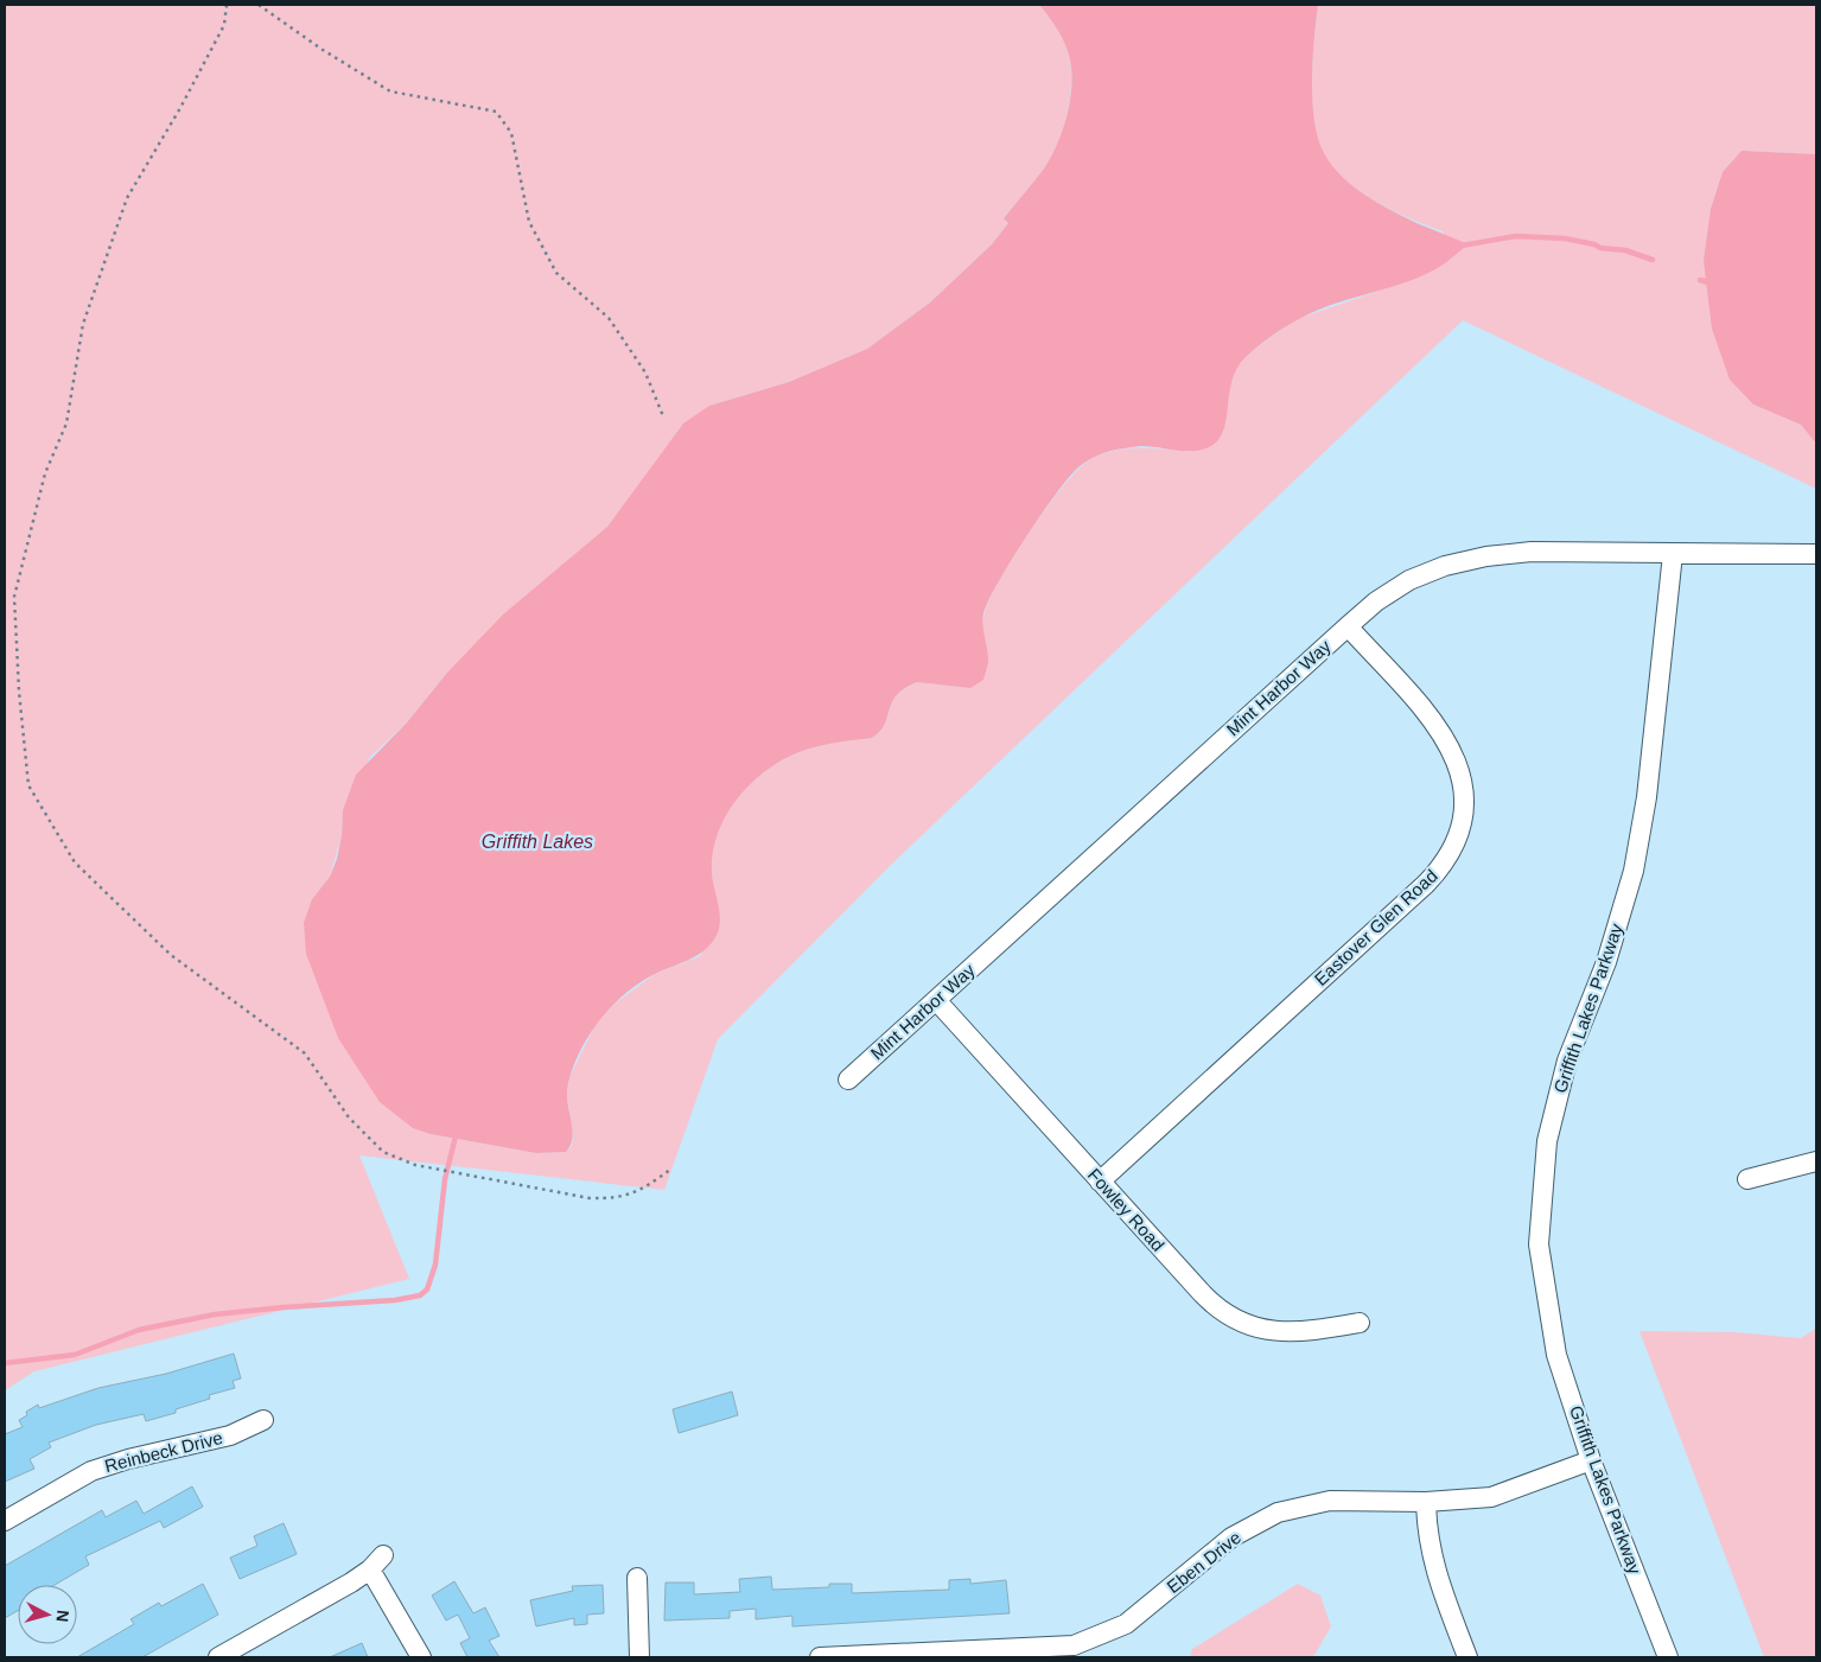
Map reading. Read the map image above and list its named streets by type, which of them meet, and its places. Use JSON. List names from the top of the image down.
{
  "streets": {
    "street": [
      "Mint Harbor Way",
      "Eastover Glen Road",
      "Griffith Lakes Parkway",
      "Fowley Road",
      "Reinbeck Drive",
      "Eben Drive"
    ]
  },
  "crossings": [
    ["Mint Harbor Way", "Eastover Glen Road"],
    ["Mint Harbor Way", "Griffith Lakes Parkway"],
    ["Mint Harbor Way", "Fowley Road"],
    ["Eastover Glen Road", "Fowley Road"],
    ["Griffith Lakes Parkway", "Eben Drive"]
  ],
  "water": ["Griffith Lakes"],
  "north": "right"
}
